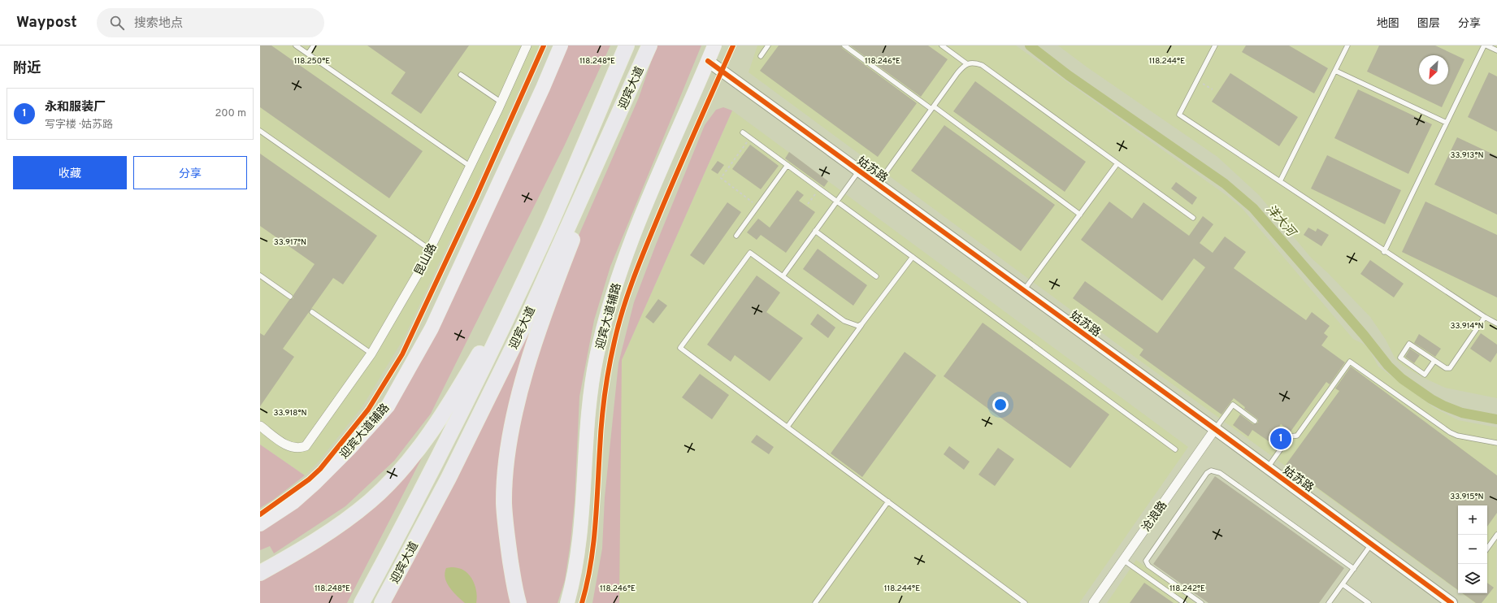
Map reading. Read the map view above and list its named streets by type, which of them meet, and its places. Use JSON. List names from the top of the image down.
{
  "streets": {
    "highway": ["迎宾大道"],
    "main road": ["迎宾大道辅路"],
    "street": ["姑苏路", "昆山路", "沧浪路"]
  },
  "crossings": [
    ["姑苏路", "迎宾大道辅路"],
    ["姑苏路", "沧浪路"]
  ],
  "water": ["洋大河"],
  "north": "bottom left",
  "page": {
    "header": "Waypost",
    "search": "搜索地点",
    "nav": ["地图", "图层", "分享"],
    "heading": "附近",
    "list": [
      {
        "mark": "1",
        "name": "永和服装厂",
        "note": "写字楼 · 姑苏路",
        "value": "200 m"
      }
    ],
    "buttons": ["收藏", "分享"],
    "pins": "1",
    "map_buttons": ["+", "−"]
  },
  "coordinates": [
    "118.244°E",
    "118.250°E",
    "118.248°E",
    "118.246°E",
    "33.913°N",
    "33.917°N",
    "33.914°N",
    "33.918°N",
    "33.915°N",
    "118.242°E"
  ]
}
